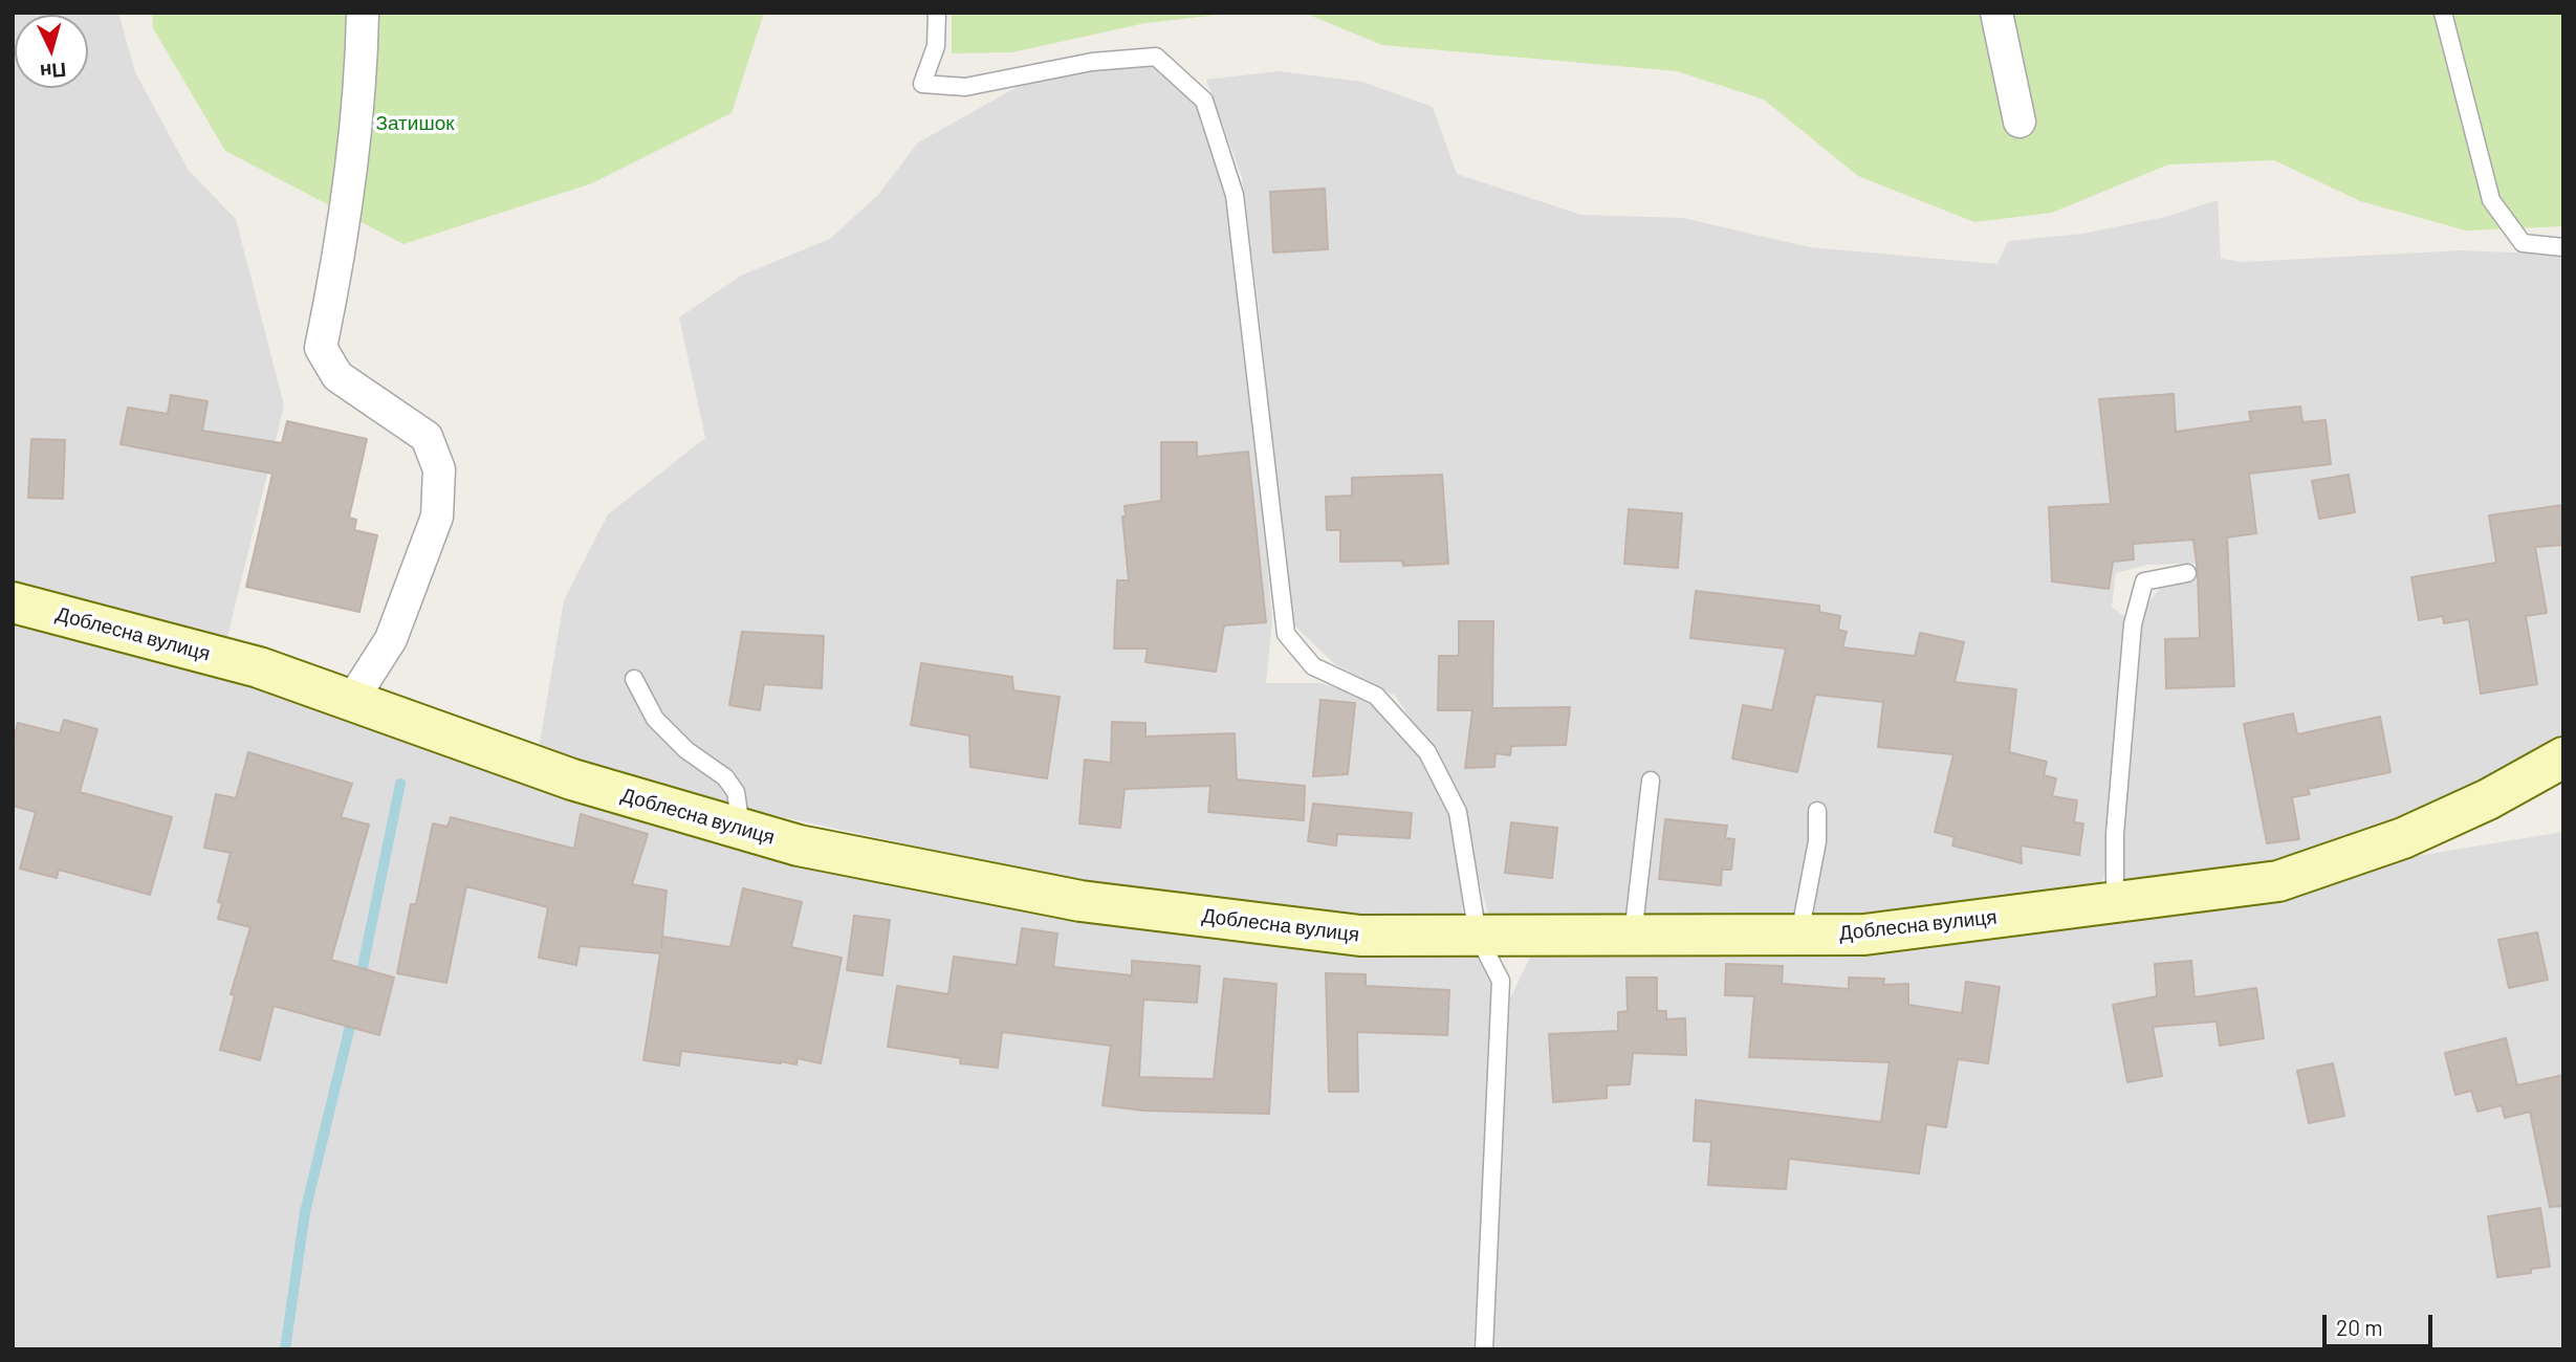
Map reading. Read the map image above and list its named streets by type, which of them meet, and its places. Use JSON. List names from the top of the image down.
{
  "streets": {
    "street": ["Доблесна вулиця"]
  },
  "parks": ["Затишок"],
  "scale_bar": "20 m",
  "north": "bottom"
}
